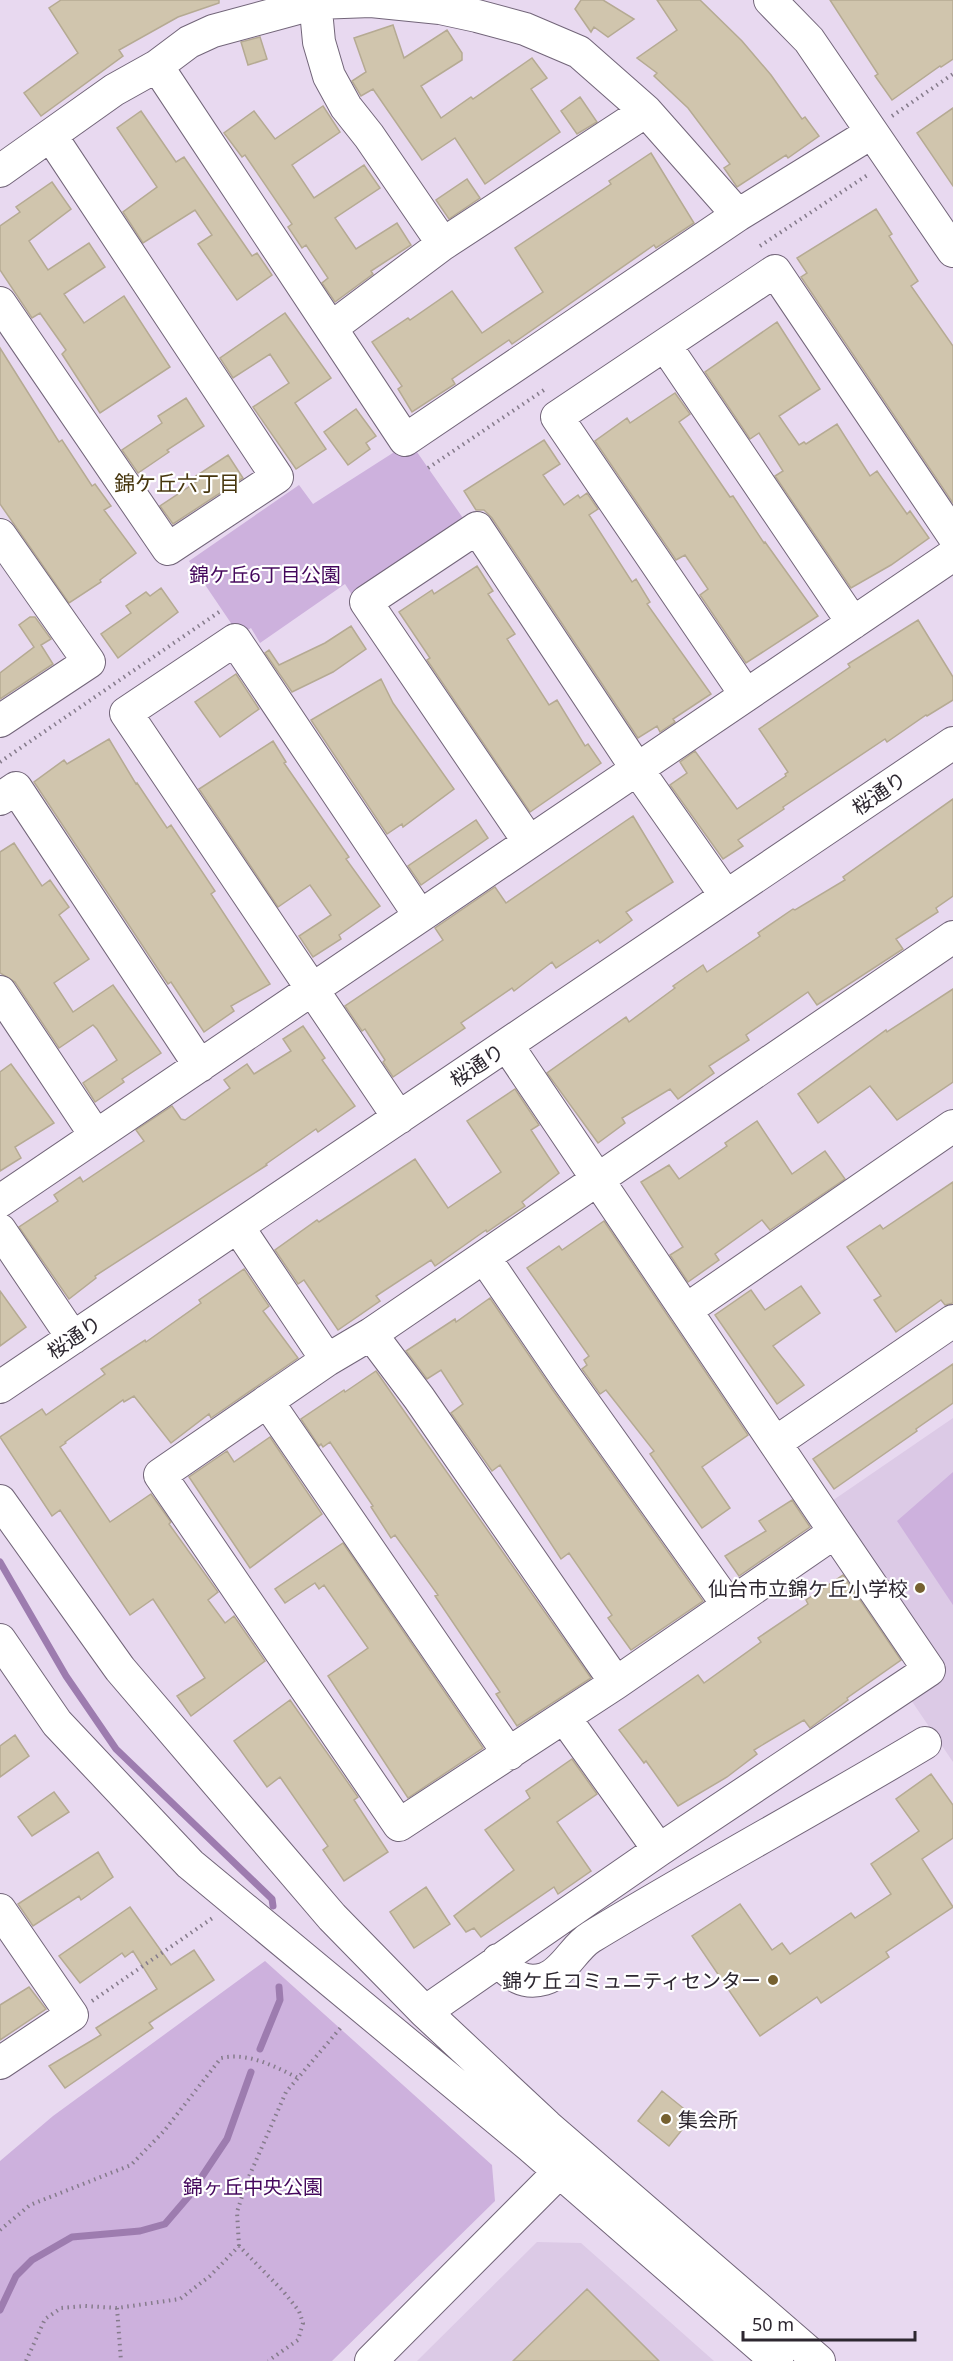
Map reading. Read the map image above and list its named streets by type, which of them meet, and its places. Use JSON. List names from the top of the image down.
{
  "streets": {
    "street": ["桜通り"]
  },
  "districts": ["錦ケ丘六丁目"],
  "parks": ["錦ケ丘6丁目公園", "錦ヶ丘中央公園"],
  "places": ["仙台市立錦ケ丘小学校", "錦ケ丘コミュニティセンター", "集会所"],
  "scale_bar": "50 m"
}
